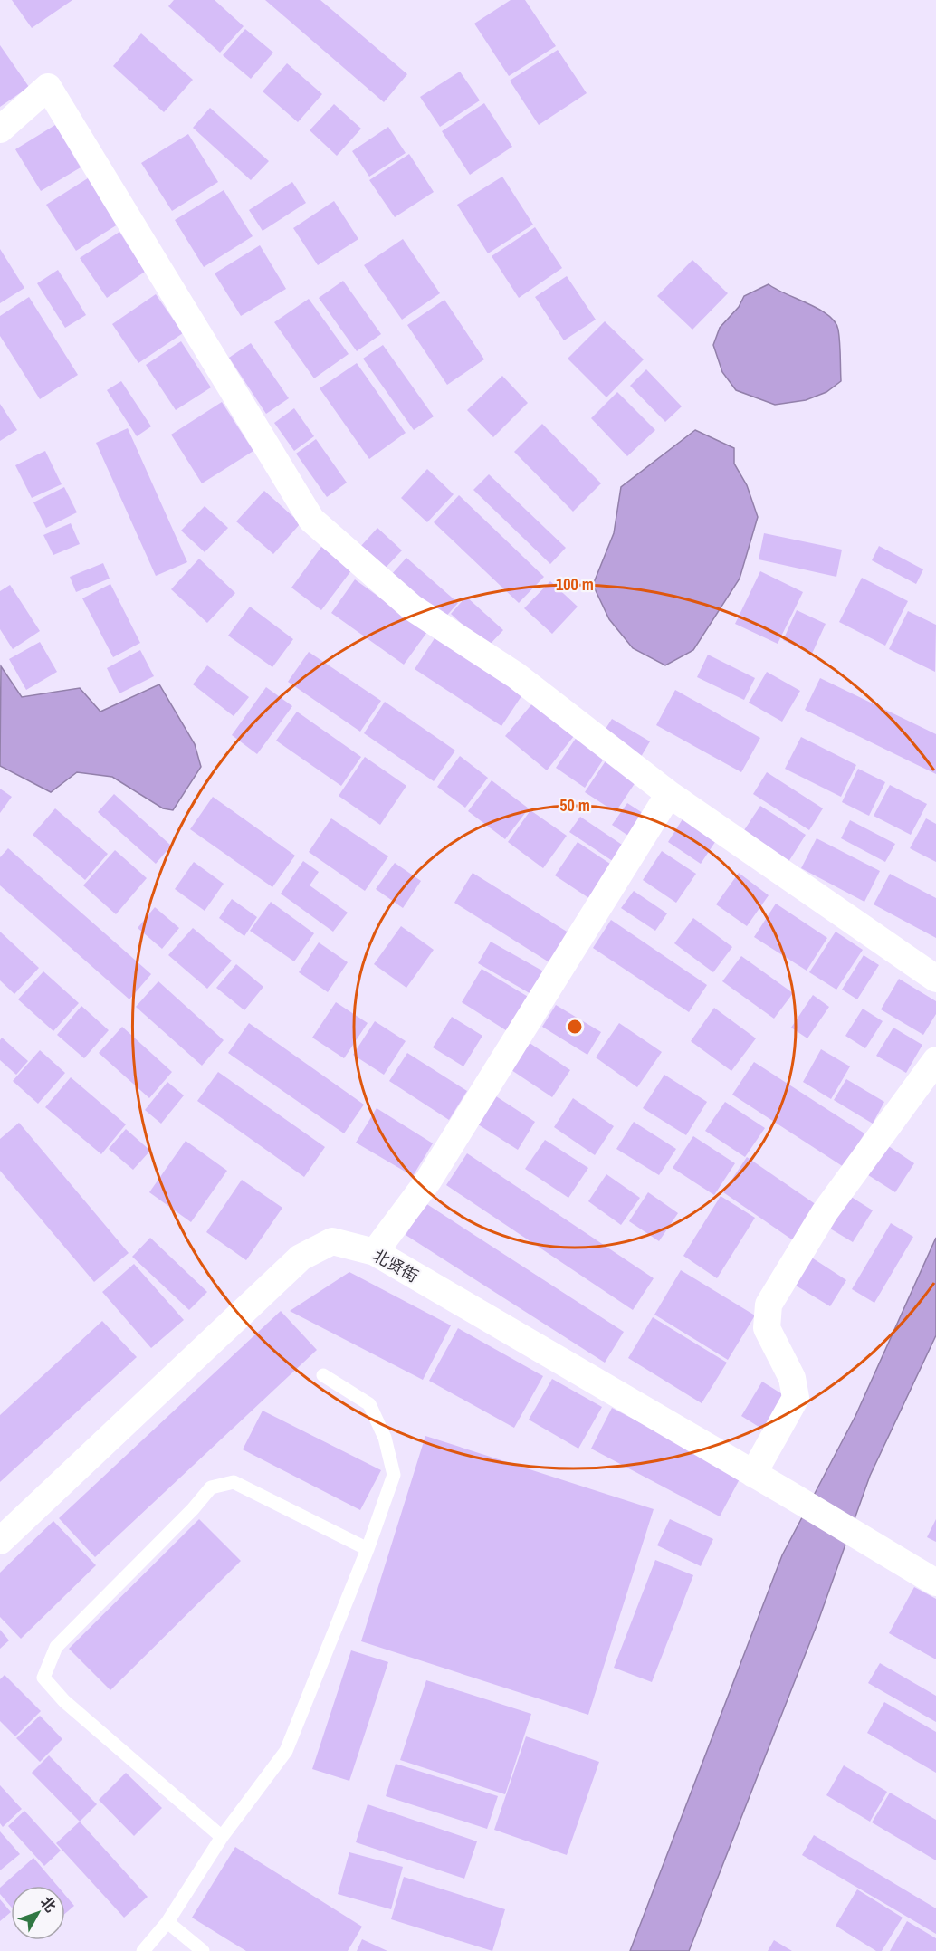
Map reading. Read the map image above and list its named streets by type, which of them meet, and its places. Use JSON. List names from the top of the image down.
{
  "streets": {
    "street": ["北贤街"]
  },
  "north": "top right",
  "rings": ["100 m", "50 m"]
}
